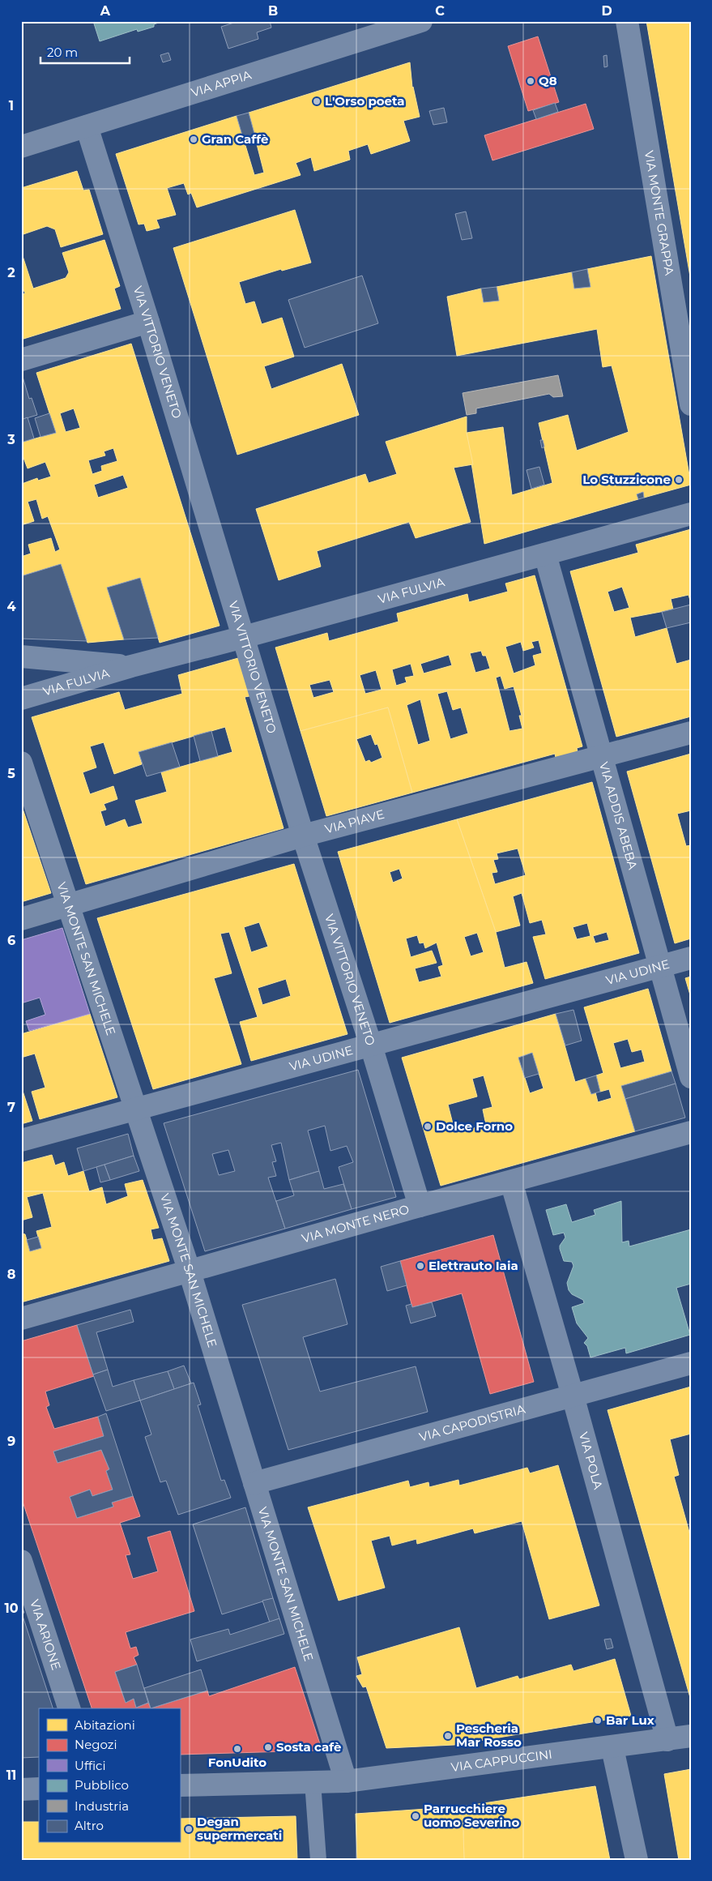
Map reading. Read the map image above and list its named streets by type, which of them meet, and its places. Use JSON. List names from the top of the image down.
{
  "streets": {
    "street": [
      "VIA APPIA",
      "VIA MONTE GRAPPA",
      "VIA VITTORIO VENETO",
      "VIA FULVIA",
      "VIA ADDIS ABEBA",
      "VIA PIAVE",
      "VIA MONTE SAN MICHELE",
      "VIA UDINE",
      "VIA MONTE NERO",
      "VIA CAPODISTRIA",
      "VIA POLA",
      "VIA ARIONE",
      "VIA CAPPUCCINI"
    ]
  },
  "crossings": [
    ["VIA APPIA", "VIA VITTORIO VENETO"],
    ["VIA VITTORIO VENETO", "VIA FULVIA"],
    ["VIA VITTORIO VENETO", "VIA PIAVE"],
    ["VIA VITTORIO VENETO", "VIA UDINE"],
    ["VIA VITTORIO VENETO", "VIA MONTE NERO"],
    ["VIA FULVIA", "VIA ADDIS ABEBA"],
    ["VIA ADDIS ABEBA", "VIA PIAVE"],
    ["VIA ADDIS ABEBA", "VIA UDINE"],
    ["VIA PIAVE", "VIA MONTE SAN MICHELE"],
    ["VIA MONTE SAN MICHELE", "VIA UDINE"],
    ["VIA MONTE SAN MICHELE", "VIA MONTE NERO"],
    ["VIA MONTE SAN MICHELE", "VIA CAPODISTRIA"],
    ["VIA MONTE SAN MICHELE", "VIA CAPPUCCINI"],
    ["VIA MONTE NERO", "VIA POLA"],
    ["VIA CAPODISTRIA", "VIA POLA"],
    ["VIA POLA", "VIA CAPPUCCINI"]
  ],
  "places": [
    "Q8",
    "L'Orso poeta",
    "Gran Caffè",
    "Lo Stuzzicone",
    "Dolce Forno",
    "Elettrauto Iaia",
    "Bar Lux",
    "Pescheria Mar Rosso",
    "Sosta cafè",
    "FonUdito",
    "Parrucchiere uomo Severino",
    "Degan supermercati"
  ],
  "legend": [
    "Abitazioni",
    "Negozi",
    "Uffici",
    "Pubblico",
    "Industria",
    "Altro"
  ],
  "scale_bar": "20 m",
  "grid": {
    "columns": [
      "A",
      "B",
      "C",
      "D"
    ],
    "rows": [
      "1",
      "2",
      "3",
      "4",
      "5",
      "6",
      "7",
      "8",
      "9",
      "10",
      "11"
    ]
  }
}
